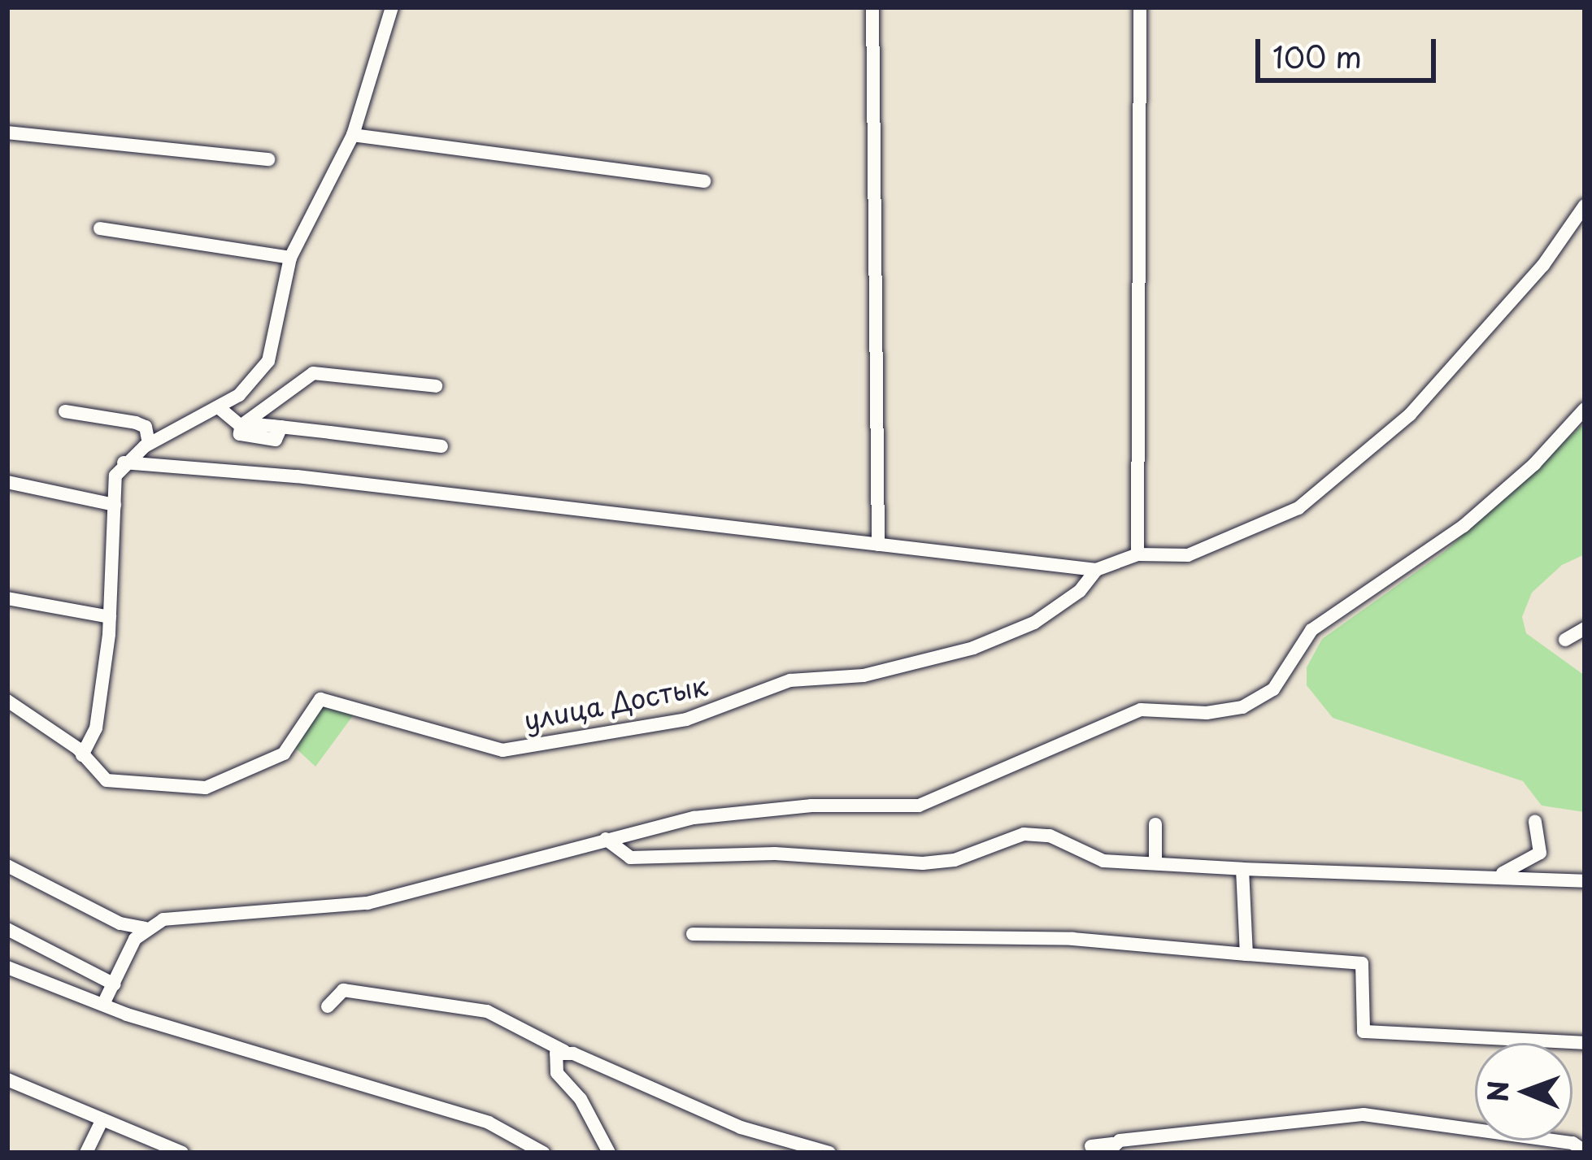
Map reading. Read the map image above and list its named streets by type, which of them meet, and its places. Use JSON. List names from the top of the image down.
{
  "streets": {
    "street": ["улица Достык"]
  },
  "scale_bar": "100 m",
  "north": "left"
}
